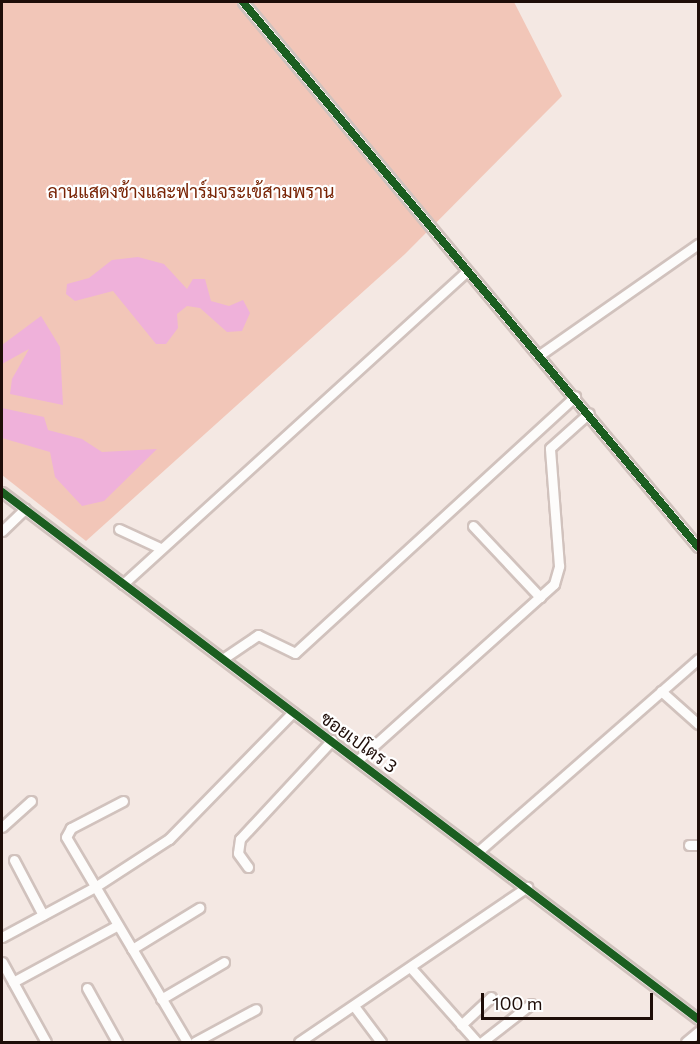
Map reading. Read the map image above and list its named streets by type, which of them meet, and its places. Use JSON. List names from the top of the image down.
{
  "streets": {
    "street": ["ซอยเปโตร 3"]
  },
  "parks": ["ลานแสดงช้างและฟาร์มจระเข้สามพราน"],
  "scale_bar": "100 m"
}
